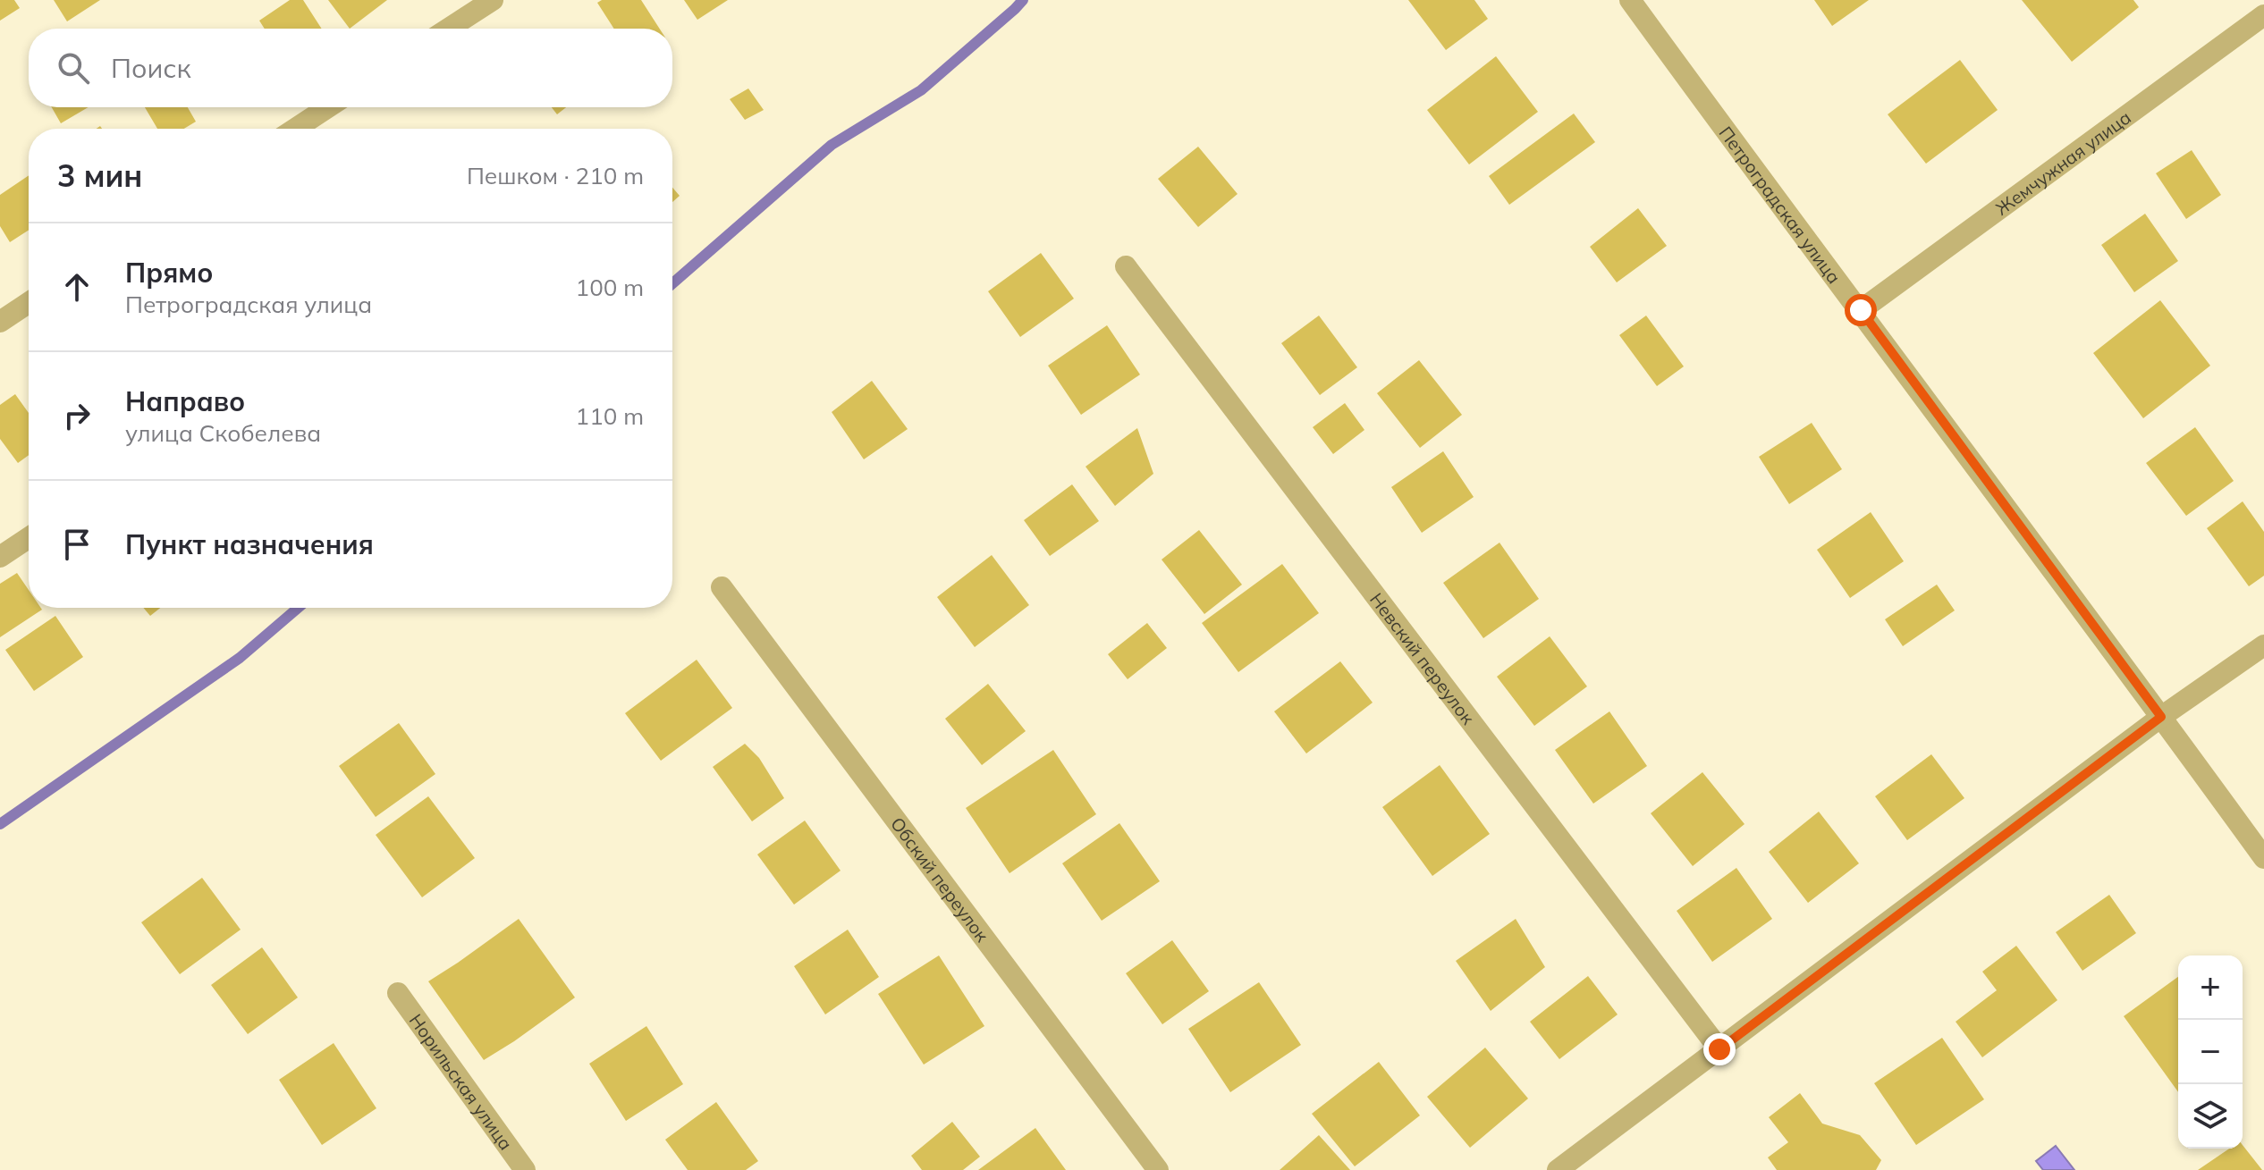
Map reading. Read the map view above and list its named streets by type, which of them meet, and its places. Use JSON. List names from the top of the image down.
{
  "streets": {
    "street": [
      "Жемчужная улица",
      "Петроградская улица",
      "Невский переулок",
      "Обский переулок",
      "Норильская улица"
    ]
  },
  "crossings": [
    ["Жемчужная улица", "Петроградская улица"]
  ],
  "page": {
    "search": "Поиск",
    "heading": ["3 мин", "Пешком · 210 m"],
    "list": [
      ["Прямо", "Петроградская улица", "100 m"],
      ["Направо", "улица Скобелева", "110 m"],
      "Пункт назначения"
    ],
    "map_buttons": ["+", "−"]
  }
}
